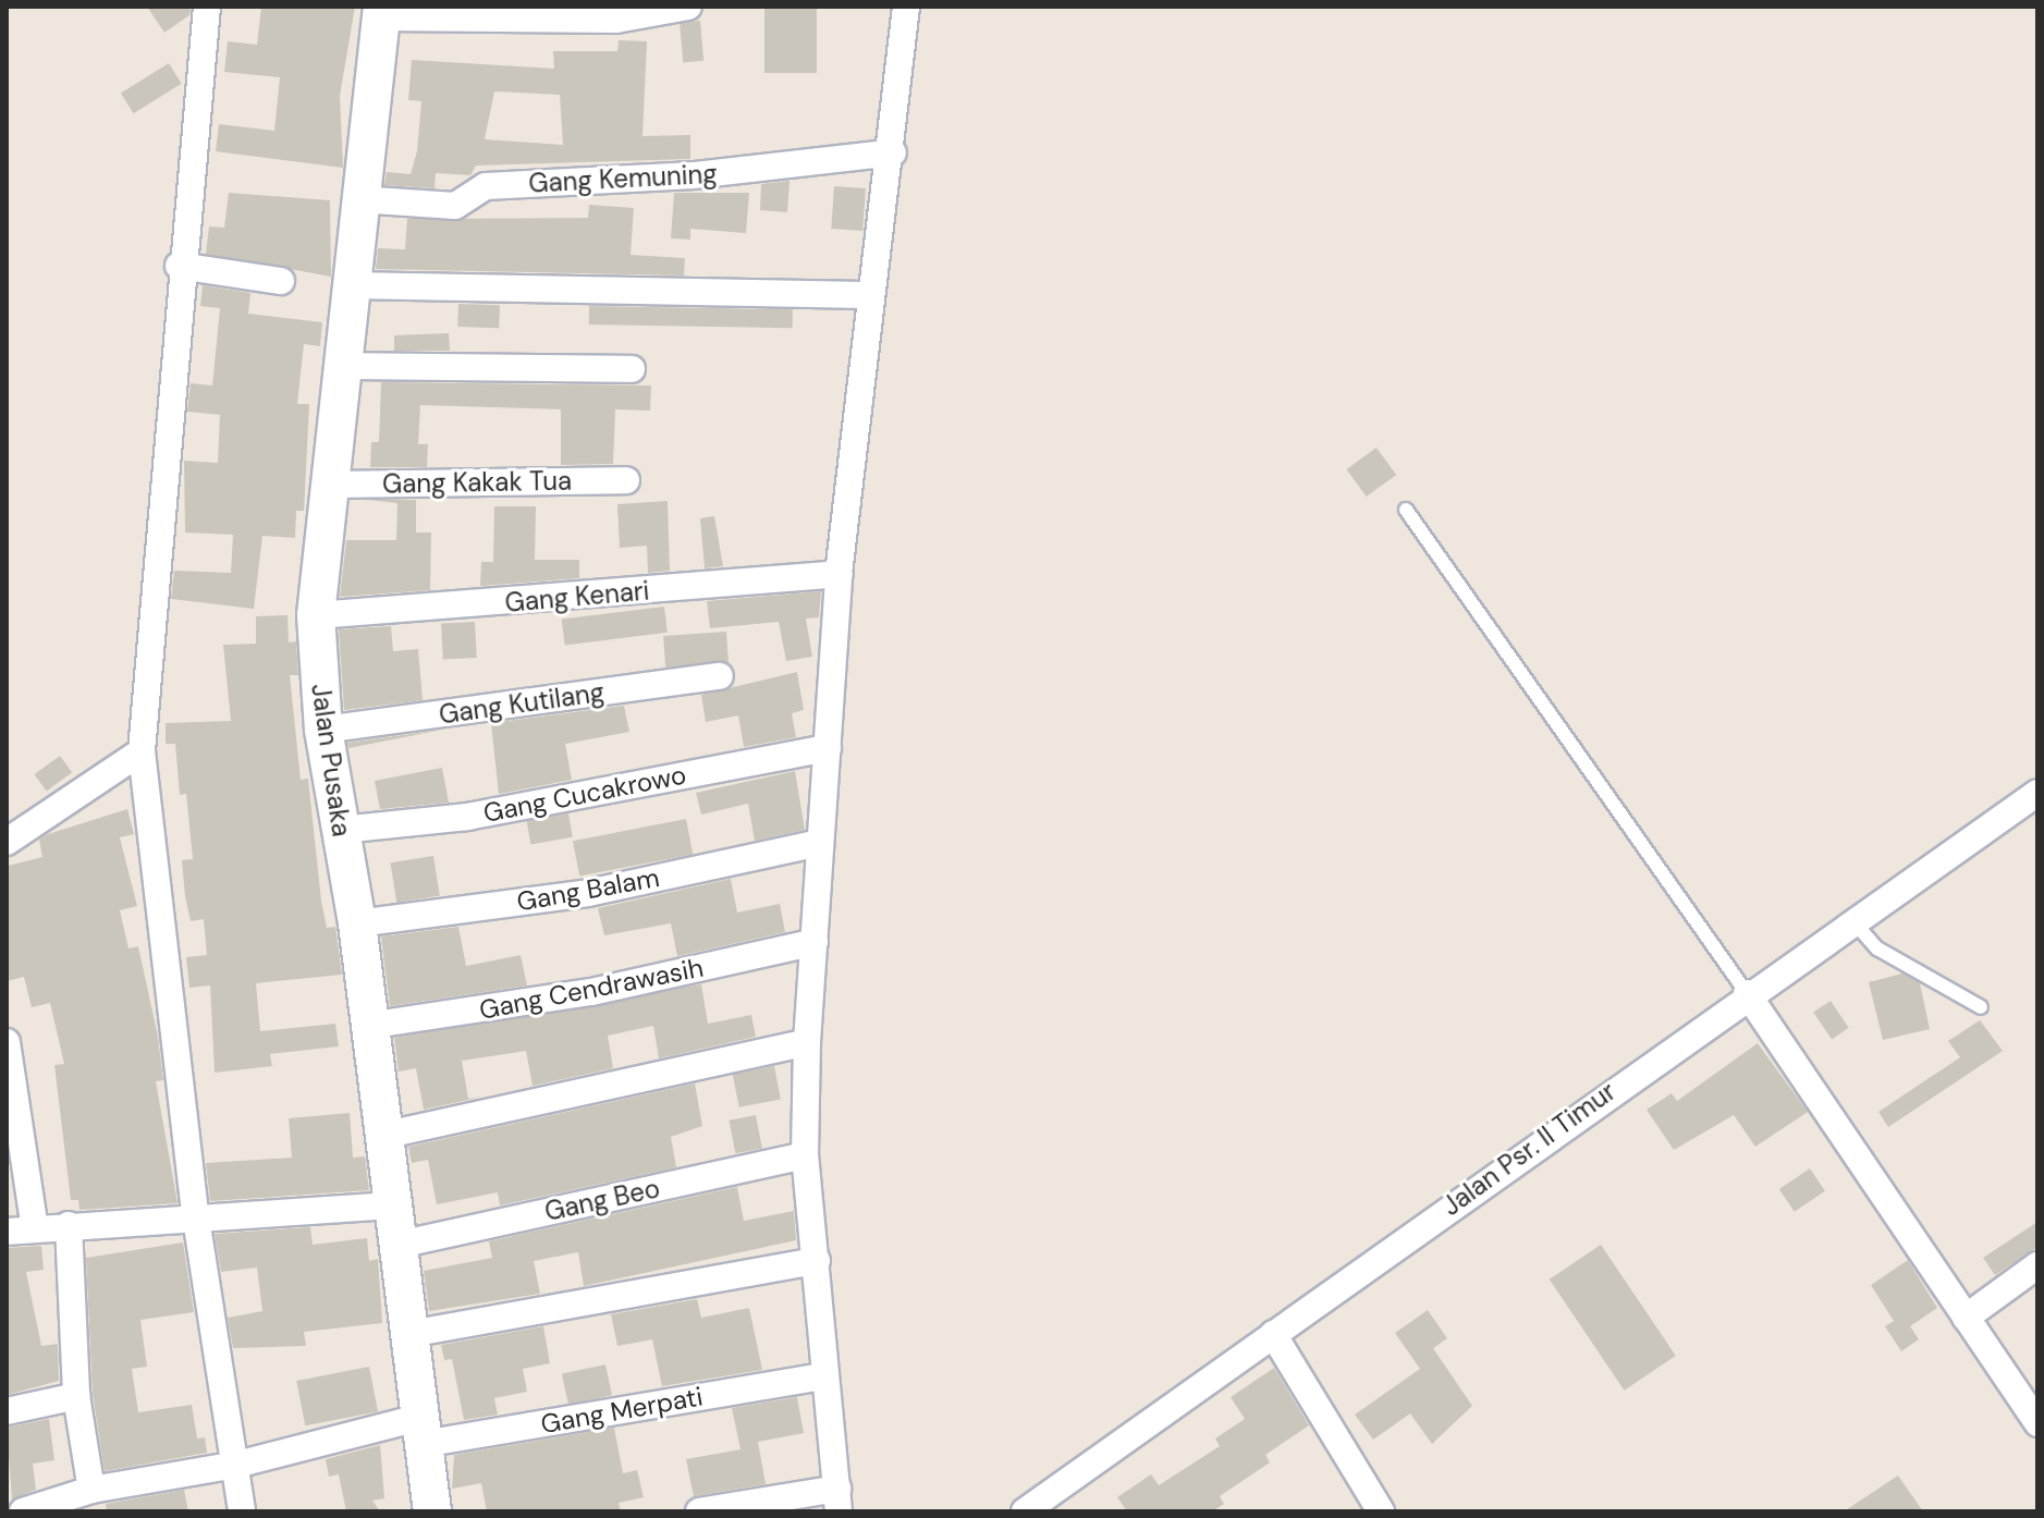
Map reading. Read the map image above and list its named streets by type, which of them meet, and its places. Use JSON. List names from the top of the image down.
{
  "streets": {
    "main road": ["Jalan Pusaka"],
    "street": [
      "Gang Kemuning",
      "Gang Kakak Tua",
      "Gang Kenari",
      "Gang Kutilang",
      "Gang Cucakrowo",
      "Gang Balam",
      "Gang Cendrawasih",
      "Jalan Psr. II Timur",
      "Gang Beo",
      "Gang Merpati"
    ]
  },
  "crossings": [
    ["Gang Kemuning", "Jalan Pusaka"],
    ["Gang Kakak Tua", "Jalan Pusaka"],
    ["Gang Kenari", "Jalan Pusaka"],
    ["Gang Kutilang", "Jalan Pusaka"],
    ["Jalan Pusaka", "Gang Cucakrowo"],
    ["Jalan Pusaka", "Gang Balam"],
    ["Jalan Pusaka", "Gang Cendrawasih"],
    ["Jalan Pusaka", "Gang Beo"],
    ["Jalan Pusaka", "Gang Merpati"]
  ]
}
